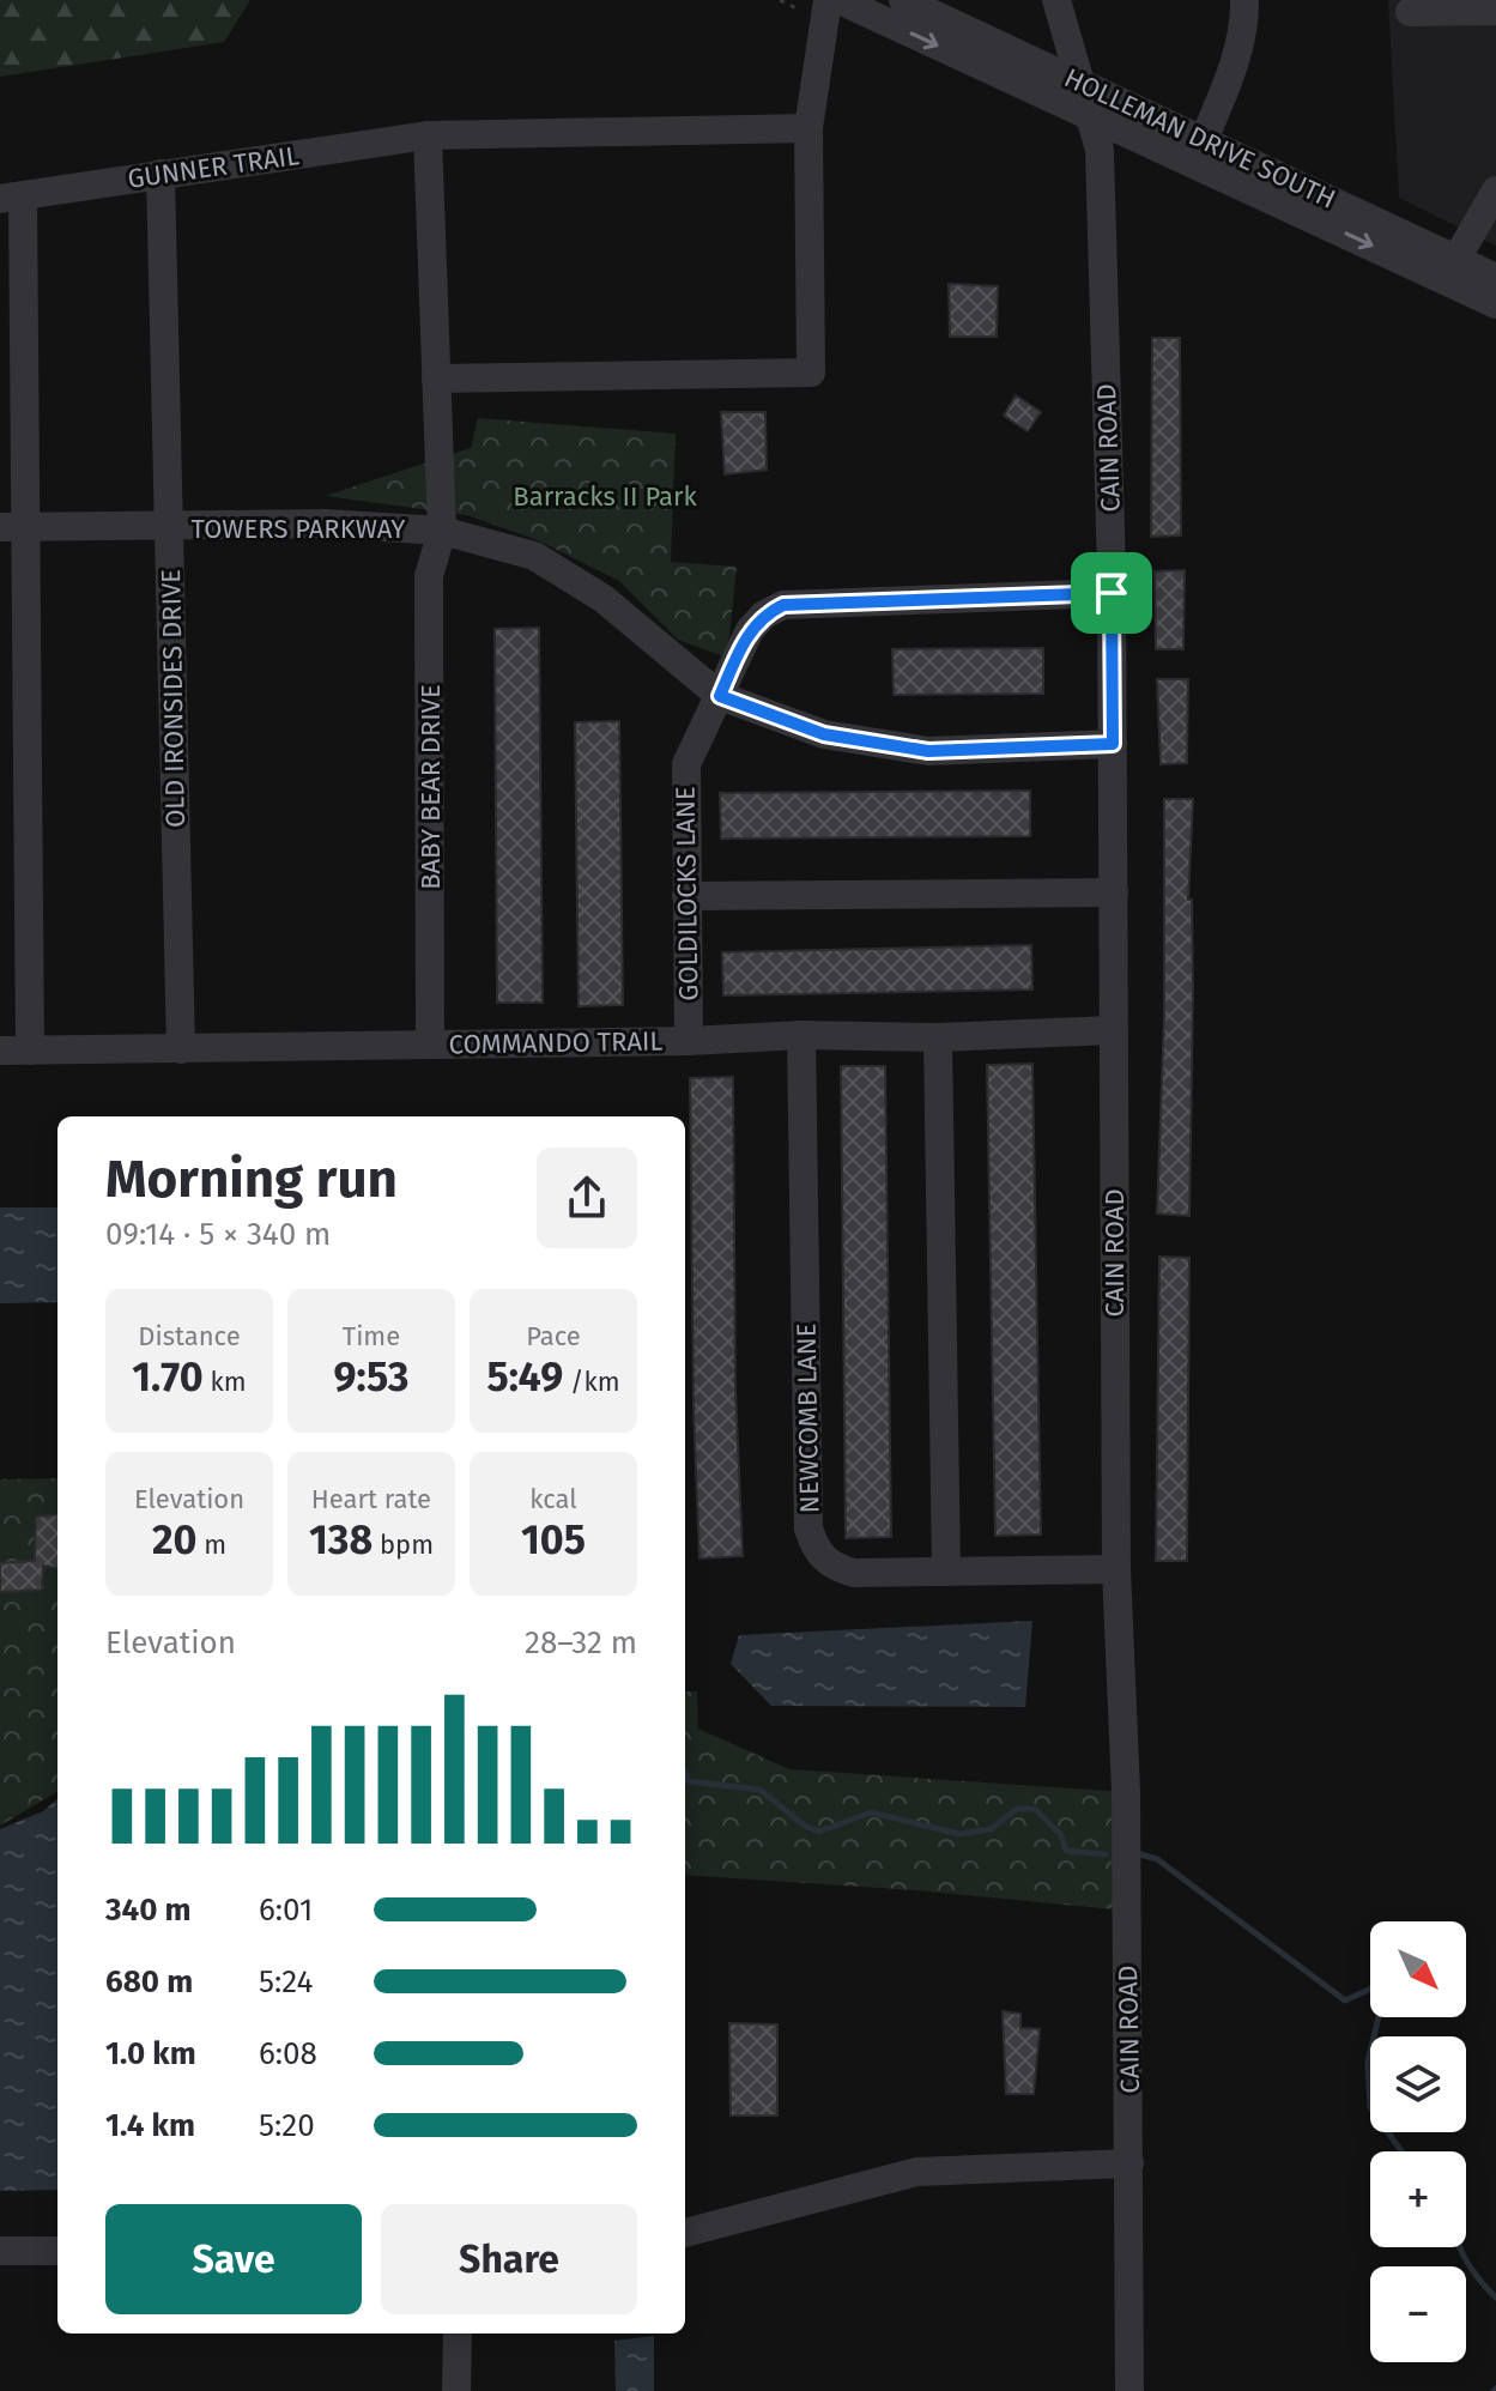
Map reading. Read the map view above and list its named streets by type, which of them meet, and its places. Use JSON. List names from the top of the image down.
{
  "streets": {
    "street": [
      "HOLLEMAN DRIVE SOUTH",
      "GUNNER TRAIL",
      "CAIN ROAD",
      "TOWERS PARKWAY",
      "OLD IRONSIDES DRIVE",
      "BABY BEAR DRIVE",
      "GOLDILOCKS LANE",
      "COMMANDO TRAIL",
      "NEWCOMB LANE"
    ]
  },
  "crossings": [
    ["HOLLEMAN DRIVE SOUTH", "CAIN ROAD"],
    ["GUNNER TRAIL", "OLD IRONSIDES DRIVE"],
    ["GUNNER TRAIL", "BABY BEAR DRIVE"],
    ["CAIN ROAD", "TOWERS PARKWAY"],
    ["CAIN ROAD", "GOLDILOCKS LANE"],
    ["CAIN ROAD", "COMMANDO TRAIL"],
    ["CAIN ROAD", "NEWCOMB LANE"],
    ["TOWERS PARKWAY", "OLD IRONSIDES DRIVE"],
    ["TOWERS PARKWAY", "BABY BEAR DRIVE"],
    ["TOWERS PARKWAY", "GOLDILOCKS LANE"],
    ["OLD IRONSIDES DRIVE", "COMMANDO TRAIL"],
    ["BABY BEAR DRIVE", "COMMANDO TRAIL"],
    ["GOLDILOCKS LANE", "COMMANDO TRAIL"],
    ["COMMANDO TRAIL", "NEWCOMB LANE"]
  ],
  "parks": ["Barracks II Park"],
  "north": "bottom right",
  "page": {
    "heading": ["Morning run", "09:14 · 5 × 340 m"],
    "stats": [
      ["Distance", "1.70 km"],
      ["Time", "9:53"],
      ["Pace", "5:49 /km"],
      ["Elevation", "20 m"],
      ["Heart rate", "138 bpm"],
      ["kcal", "105"]
    ],
    "chart": ["Elevation", "28–32 m"],
    "list": [
      {
        "name": "340 m",
        "note": "6:01"
      },
      {
        "name": "680 m",
        "note": "5:24"
      },
      {
        "name": "1.0 km",
        "note": "6:08"
      },
      {
        "name": "1.4 km",
        "note": "5:20"
      }
    ],
    "map_buttons": ["+", "−"],
    "buttons": ["Save", "Share"]
  }
}
